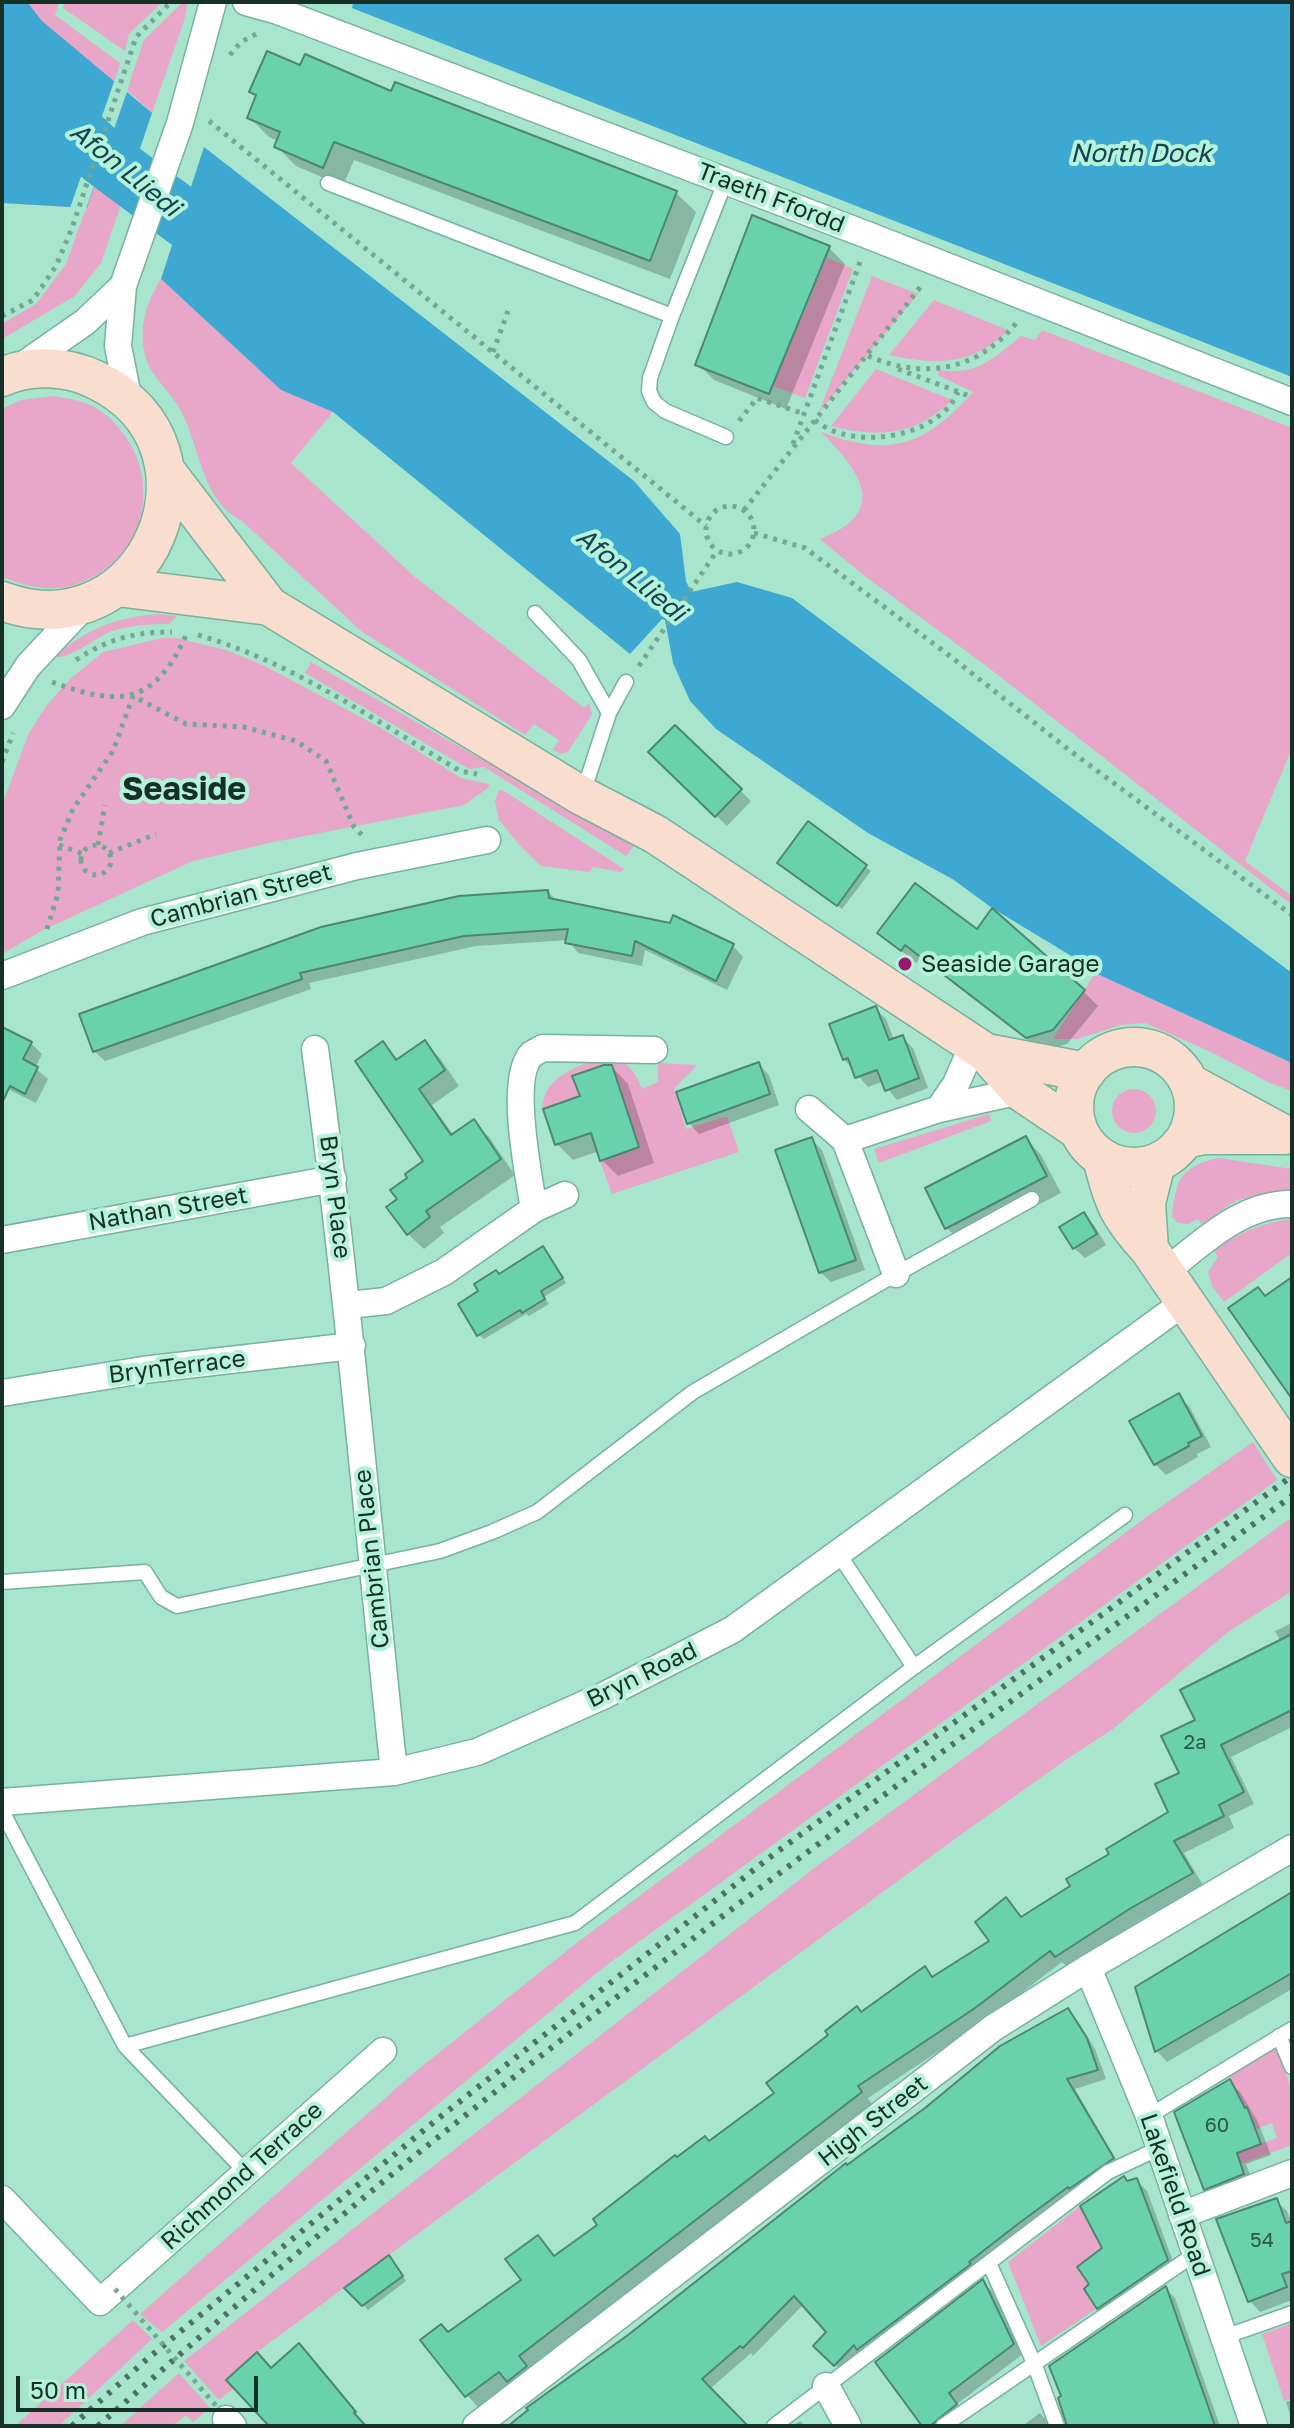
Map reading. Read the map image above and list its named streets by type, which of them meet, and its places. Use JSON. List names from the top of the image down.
{
  "streets": {
    "street": [
      "Traeth Ffordd",
      "Cambrian Street",
      "Bryn Place",
      "Nathan Street",
      "BrynTerrace",
      "Cambrian Place",
      "Bryn Road",
      "High Street",
      "Richmond Terrace",
      "Lakefield Road"
    ]
  },
  "crossings": [
    ["Bryn Place", "Nathan Street"],
    ["Bryn Place", "BrynTerrace"],
    ["Bryn Place", "Cambrian Place"],
    ["BrynTerrace", "Cambrian Place"],
    ["Cambrian Place", "Bryn Road"],
    ["High Street", "Lakefield Road"]
  ],
  "districts": ["Seaside"],
  "water": ["North Dock", "Afon Lliedi"],
  "places": ["Seaside Garage"],
  "house_numbers": ["2a", "60", "54"],
  "scale_bar": "50 m"
}
